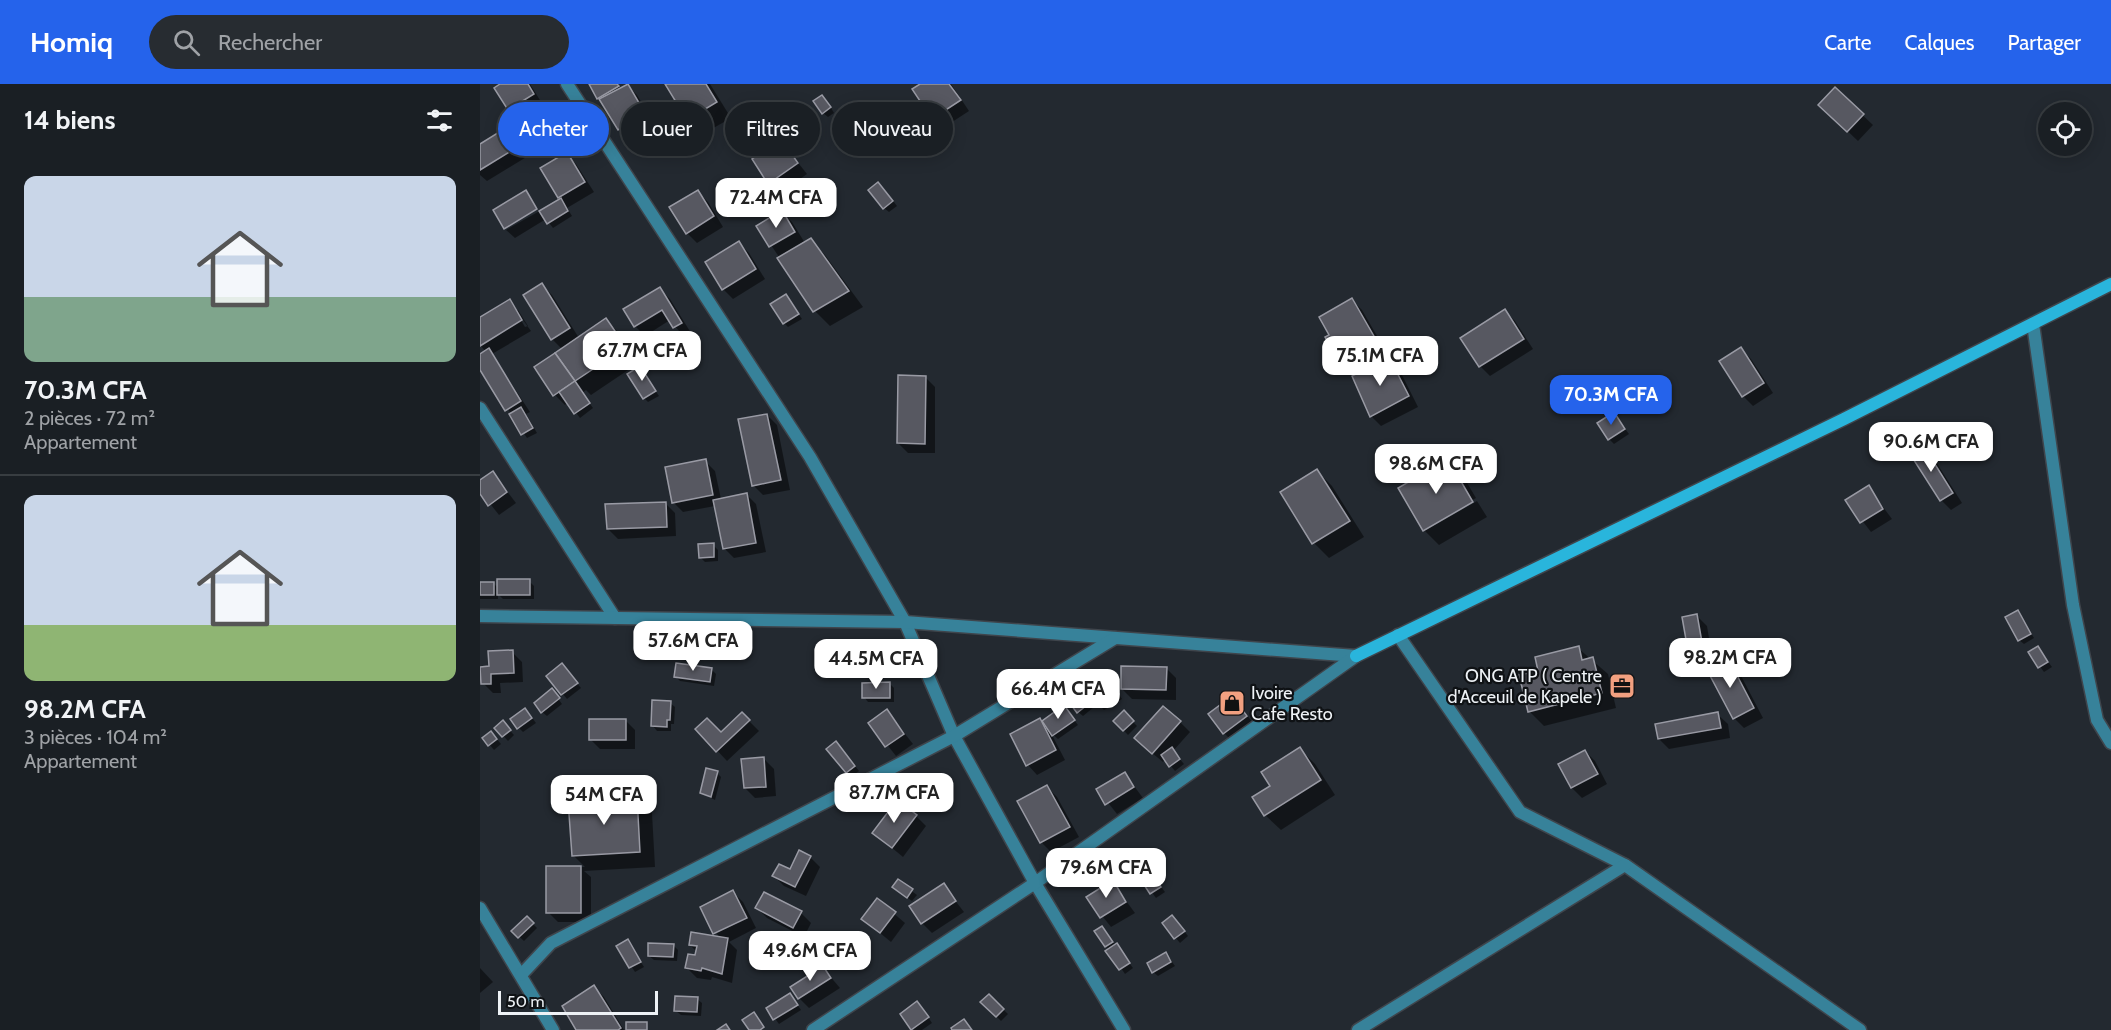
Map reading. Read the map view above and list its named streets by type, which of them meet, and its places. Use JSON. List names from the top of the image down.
{
  "places": {
    "office": ["ONG ATP ( Centre d'Acceuil de Kapele )"],
    "shop": ["Ivoire Cafe Resto"]
  },
  "scale_bar": "50 m",
  "page": {
    "header": "Homiq",
    "search": "Rechercher",
    "nav": ["Carte", "Calques", "Partager"],
    "heading": "14 biens",
    "chip": [
      "Acheter",
      "Louer",
      "Filtres",
      "Nouveau"
    ],
    "list": [
      {
        "name": "70.3M CFA",
        "note": "2 pièces · 72 m² · Appartement"
      },
      {
        "name": "98.2M CFA",
        "note": "3 pièces · 104 m² · Appartement"
      }
    ],
    "price": [
      "72.4M CFA",
      "67.7M CFA",
      "75.1M CFA",
      "70.3M CFA",
      "90.6M CFA",
      "98.6M CFA",
      "57.6M CFA",
      "98.2M CFA",
      "44.5M CFA",
      "66.4M CFA",
      "87.7M CFA",
      "54M CFA",
      "79.6M CFA",
      "49.6M CFA"
    ],
    "scale": "50 m"
  }
}
